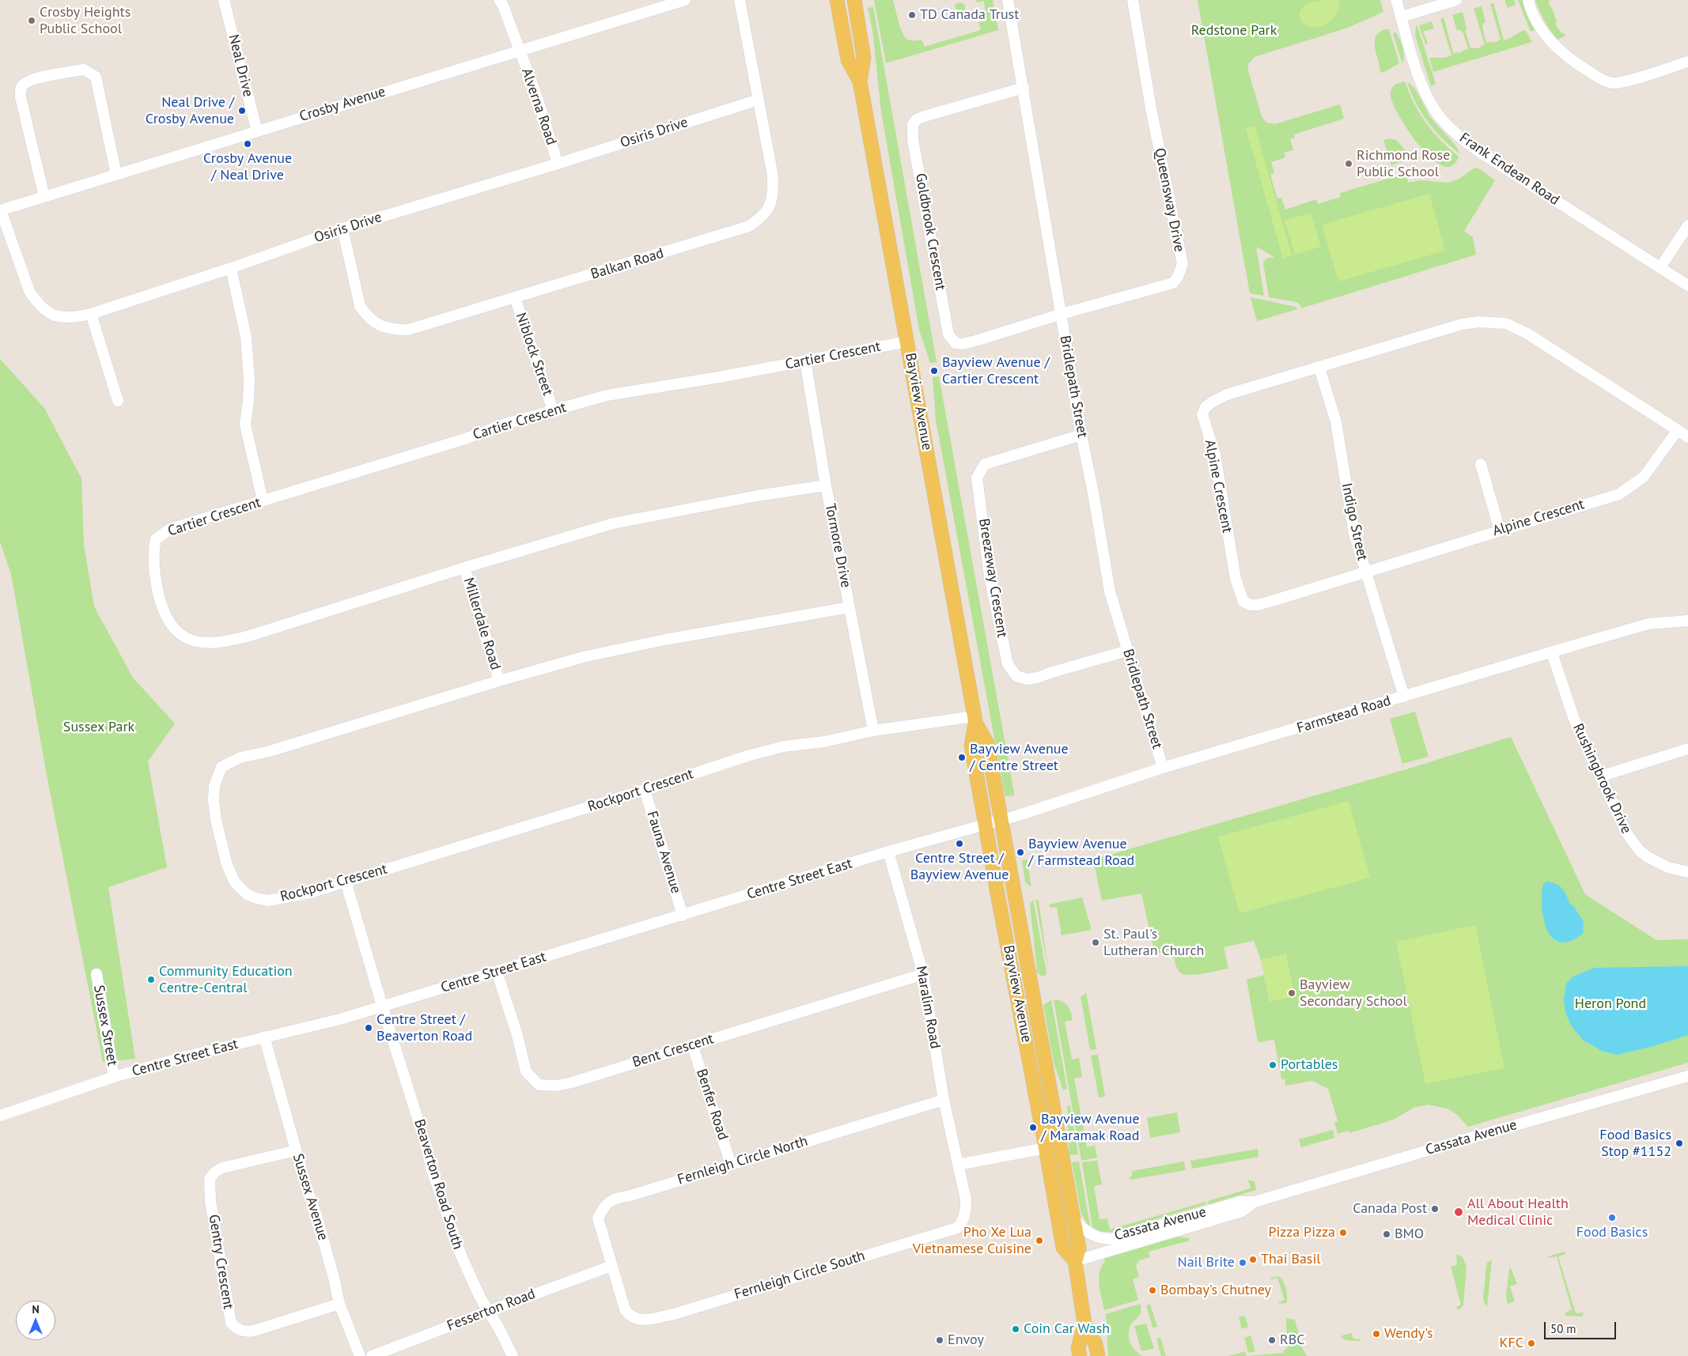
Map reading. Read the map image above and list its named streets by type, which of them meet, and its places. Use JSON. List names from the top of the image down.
{
  "streets": {
    "main road": ["Bayview Avenue"],
    "street": [
      "Neal Drive",
      "Crosby Avenue",
      "Alverna Road",
      "Osiris Drive",
      "Frank Endean Road",
      "Queensway Drive",
      "Goldbrook Crescent",
      "Balkan Road",
      "Niblock Street",
      "Cartier Crescent",
      "Bridlepath Street",
      "Alpine Crescent",
      "Indigo Street",
      "Tormore Drive",
      "Breezeway Crescent",
      "Millerdale Road",
      "Farmstead Road",
      "Rushingbrook Drive",
      "Rockport Crescent",
      "Fauna Avenue",
      "Centre Street East",
      "Maralim Road",
      "Sussex Street",
      "Bent Crescent",
      "Benfer Road",
      "Cassata Avenue",
      "Fernleigh Circle North",
      "Beaverton Road South",
      "Sussex Avenue",
      "Gentry Crescent",
      "Fernleigh Circle South",
      "Fesserton Road"
    ]
  },
  "crossings": [
    ["Neal Drive", "Crosby Avenue"],
    ["Crosby Avenue", "Alverna Road"],
    ["Crosby Avenue", "Osiris Drive"],
    ["Alverna Road", "Osiris Drive"],
    ["Osiris Drive", "Balkan Road"],
    ["Queensway Drive", "Goldbrook Crescent"],
    ["Queensway Drive", "Bridlepath Street"],
    ["Goldbrook Crescent", "Bridlepath Street"],
    ["Balkan Road", "Niblock Street"],
    ["Niblock Street", "Cartier Crescent"],
    ["Cartier Crescent", "Bayview Avenue"],
    ["Cartier Crescent", "Tormore Drive"],
    ["Cartier Crescent", "Millerdale Road"],
    ["Bridlepath Street", "Breezeway Crescent"],
    ["Bridlepath Street", "Farmstead Road"],
    ["Bayview Avenue", "Farmstead Road"],
    ["Bayview Avenue", "Rockport Crescent"],
    ["Bayview Avenue", "Centre Street East"],
    ["Bayview Avenue", "Cassata Avenue"],
    ["Alpine Crescent", "Indigo Street"],
    ["Indigo Street", "Farmstead Road"],
    ["Tormore Drive", "Rockport Crescent"],
    ["Millerdale Road", "Rockport Crescent"],
    ["Farmstead Road", "Rushingbrook Drive"],
    ["Farmstead Road", "Centre Street East"],
    ["Rockport Crescent", "Fauna Avenue"],
    ["Rockport Crescent", "Beaverton Road South"],
    ["Fauna Avenue", "Centre Street East"],
    ["Centre Street East", "Maralim Road"],
    ["Centre Street East", "Sussex Street"],
    ["Centre Street East", "Bent Crescent"],
    ["Centre Street East", "Beaverton Road South"],
    ["Centre Street East", "Sussex Avenue"],
    ["Maralim Road", "Bent Crescent"],
    ["Maralim Road", "Fernleigh Circle North"],
    ["Maralim Road", "Fernleigh Circle South"],
    ["Bent Crescent", "Benfer Road"],
    ["Benfer Road", "Fernleigh Circle North"],
    ["Fernleigh Circle North", "Fernleigh Circle South"],
    ["Fernleigh Circle North", "Fesserton Road"],
    ["Beaverton Road South", "Fesserton Road"],
    ["Sussex Avenue", "Gentry Crescent"],
    ["Fernleigh Circle South", "Fesserton Road"]
  ],
  "parks": ["Redstone Park", "Sussex Park", "Heron Pond"],
  "places": [
    "TD Canada Trust",
    "Crosby Heights Public School",
    "Neal Drive / Crosby Avenue",
    "Crosby Avenue / Neal Drive",
    "Richmond Rose Public School",
    "Bayview Avenue / Cartier Crescent",
    "Bayview Avenue / Centre Street",
    "Centre Street / Bayview Avenue",
    "Bayview Avenue / Farmstead Road",
    "St. Paul's Lutheran Church",
    "Community Education Centre-Central",
    "Bayview Secondary School",
    "Centre Street / Beaverton Road",
    "Portables",
    "Bayview Avenue / Maramak Road",
    "Food Basics Stop #1152",
    "Canada Post",
    "All About Health Medical Clinic",
    "Food Basics",
    "Pizza Pizza",
    "BMO",
    "Pho Xe Lua Vietnamese Cuisine",
    "Thai Basil",
    "Nail Brite",
    "Bombay's Chutney",
    "Coin Car Wash",
    "Wendy's",
    "Envoy",
    "RBC",
    "KFC"
  ],
  "scale_bar": "50 m",
  "north": "top"
}
